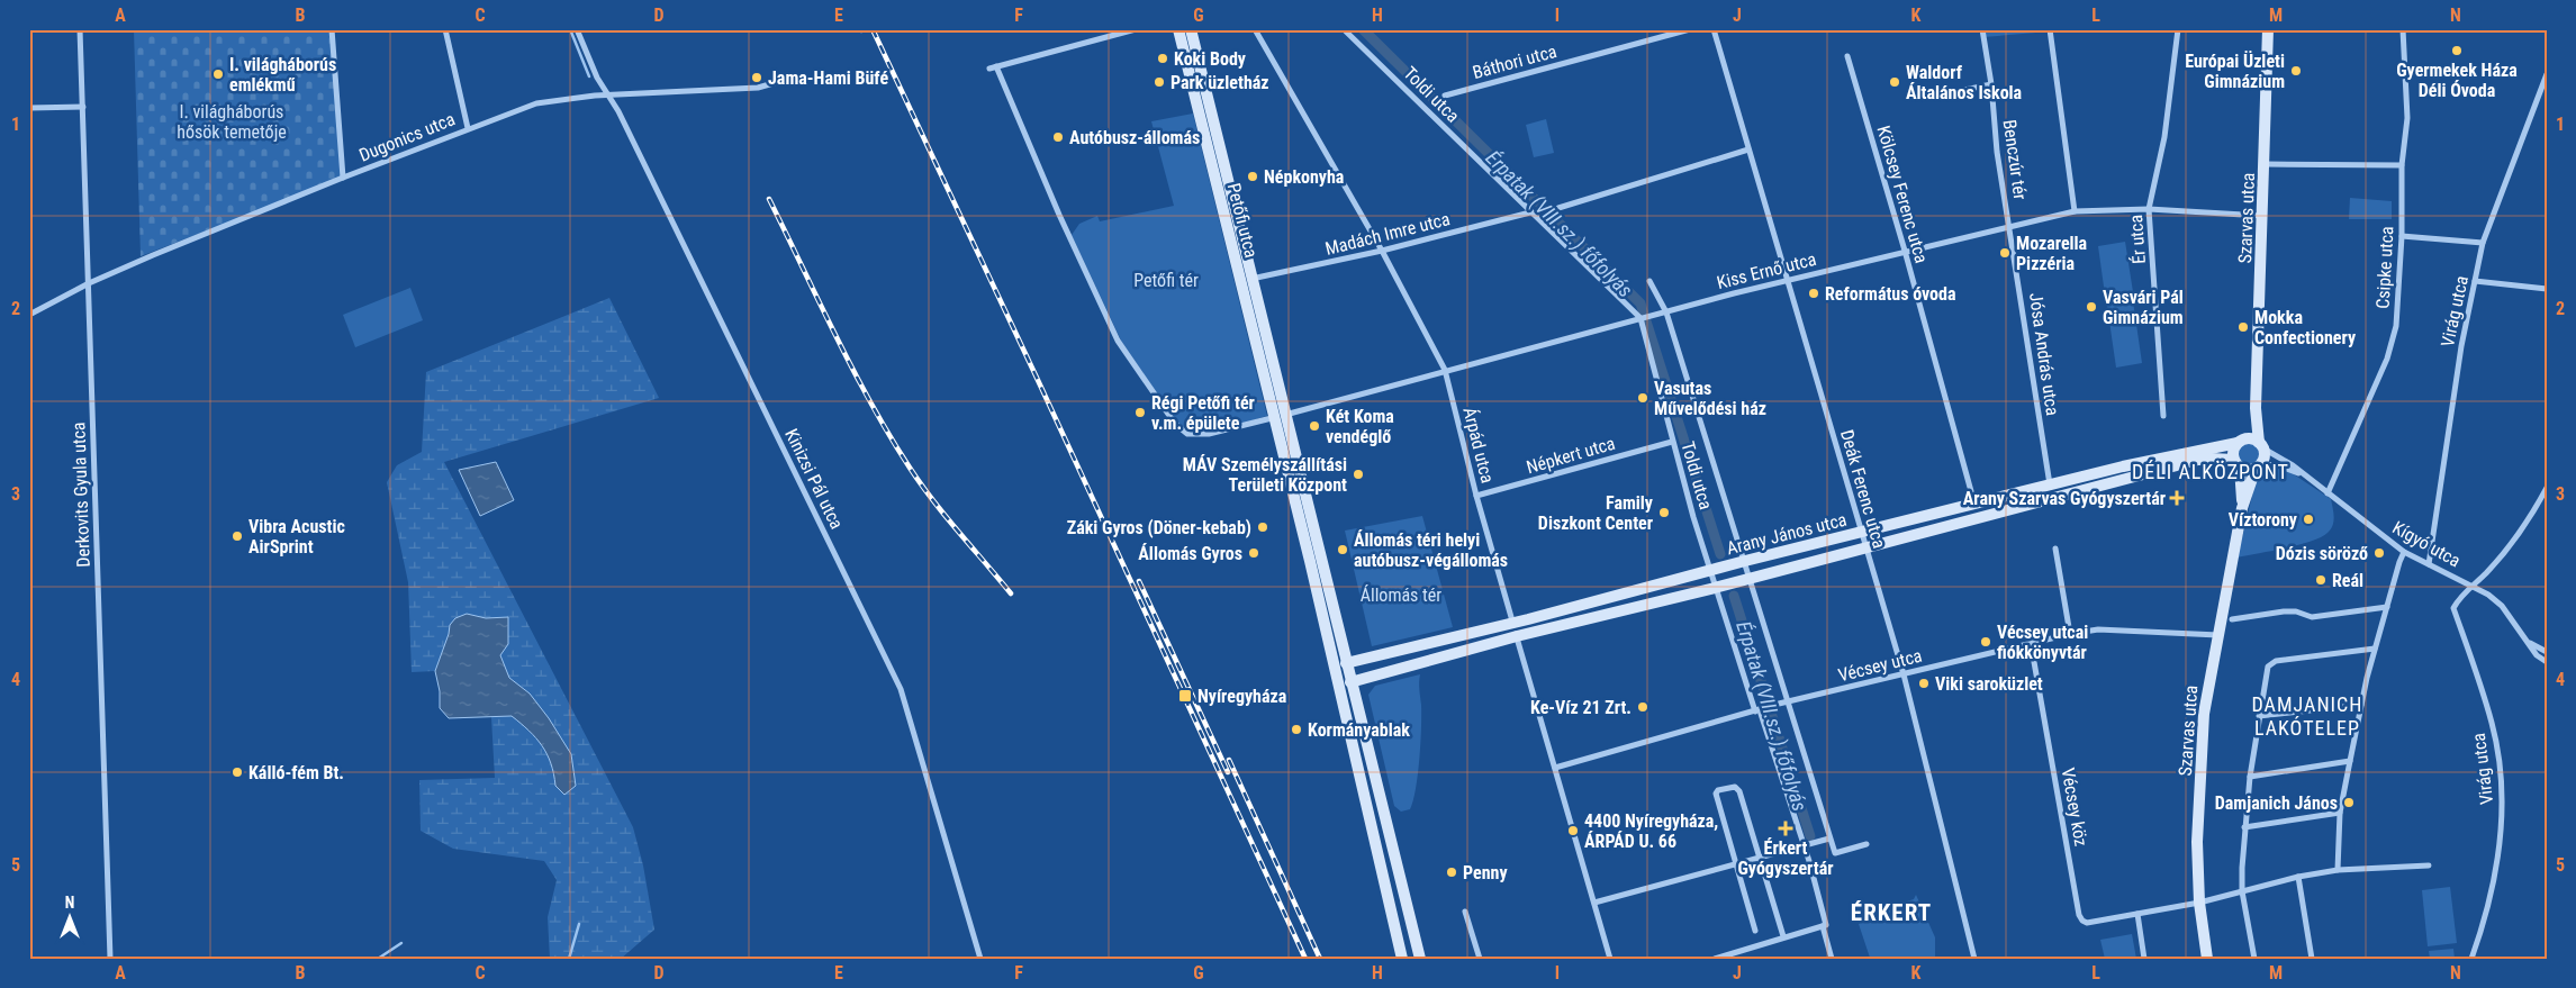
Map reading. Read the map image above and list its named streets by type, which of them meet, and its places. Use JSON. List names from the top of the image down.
{
  "streets": {
    "street": [
      "Báthori utca",
      "Toldi utca",
      "Dugonics utca",
      "Benczúr tér",
      "Kölcsey Ferenc utca",
      "Szarvas utca",
      "Petőfi utca",
      "Madách Imre utca",
      "Ér utca",
      "Csipke utca",
      "Kiss Ernő utca",
      "Virág utca",
      "Jósa András utca",
      "Árpád utca",
      "Népkert utca",
      "Kinizsi Pál utca",
      "Deák Ferenc utca",
      "Derkovits Gyula utca",
      "Arany János utca",
      "Kígyó utca",
      "Vécsey utca",
      "Vécsey köz"
    ]
  },
  "crossings": [
    ["Toldi utca", "Madách Imre utca"],
    ["Toldi utca", "Kiss Ernő utca"],
    ["Toldi utca", "Népkert utca"],
    ["Toldi utca", "Arany János utca"],
    ["Toldi utca", "Vécsey utca"],
    ["Dugonics utca", "Kinizsi Pál utca"],
    ["Dugonics utca", "Derkovits Gyula utca"],
    ["Benczúr tér", "Kiss Ernő utca"],
    ["Benczúr tér", "Jósa András utca"],
    ["Kölcsey Ferenc utca", "Kiss Ernő utca"],
    ["Kölcsey Ferenc utca", "Arany János utca"],
    ["Szarvas utca", "Kiss Ernő utca"],
    ["Szarvas utca", "Arany János utca"],
    ["Szarvas utca", "Kígyó utca"],
    ["Szarvas utca", "Vécsey utca"],
    ["Szarvas utca", "Vécsey köz"],
    ["Petőfi utca", "Madách Imre utca"],
    ["Petőfi utca", "Kiss Ernő utca"],
    ["Madách Imre utca", "Árpád utca"],
    ["Ér utca", "Kiss Ernő utca"],
    ["Csipke utca", "Kígyó utca"],
    ["Kiss Ernő utca", "Jósa András utca"],
    ["Kiss Ernő utca", "Árpád utca"],
    ["Kiss Ernő utca", "Deák Ferenc utca"],
    ["Virág utca", "Kígyó utca"],
    ["Jósa András utca", "Arany János utca"],
    ["Árpád utca", "Népkert utca"],
    ["Árpád utca", "Arany János utca"],
    ["Árpád utca", "Vécsey utca"],
    ["Deák Ferenc utca", "Arany János utca"],
    ["Deák Ferenc utca", "Vécsey utca"],
    ["Arany János utca", "Kígyó utca"],
    ["Vécsey utca", "Vécsey köz"]
  ],
  "districts": ["DÉLI ALKÖZPONT", "DAMJANICH LAKÓTELEP", "ÉRKERT"],
  "water": ["Érpatak (VIII.sz.) főfolyás"],
  "parks": ["I. világháborús hősök temetője", "Petőfi tér", "Állomás tér"],
  "places": {
    "other": [
      "Gyermekek Háza Déli Óvoda",
      "Koki Body",
      "Európai Üzleti Gimnázium",
      "I. világháborús emlékmű",
      "Jama-Hami Büfé",
      "Park üzletház",
      "Waldorf Általános Iskola",
      "Autóbusz-állomás",
      "Népkonyha",
      "Mozarella Pizzéria",
      "Református óvoda",
      "Vasvári Pál Gimnázium",
      "Mokka Confectionery",
      "Vasutas Művelődési ház",
      "Régi Petőfi tér v.m. épülete",
      "Két Koma vendéglő",
      "MÁV Személyszállítási Területi Központ",
      "Family Diszkont Center",
      "Víztorony",
      "Záki Gyros (Döner-kebab)",
      "Vibra Acustic AirSprint",
      "Állomás téri helyi autóbusz-végállomás",
      "Állomás Gyros",
      "Dózis söröző",
      "Reál",
      "Vécsey utcai fiókkönyvtár",
      "Viki saroküzlet",
      "Ke-Víz 21 Zrt.",
      "Kormányablak",
      "Kálló-fém Bt.",
      "Damjanich János",
      "4400 Nyíregyháza, ÁRPÁD U. 66",
      "Penny"
    ],
    "health": ["Arany Szarvas Gyógyszertár", "Érkert Gyógyszertár"],
    "transit": ["Nyíregyháza"]
  },
  "north": "top",
  "grid": {
    "columns": [
      "A",
      "B",
      "C",
      "D",
      "E",
      "F",
      "G",
      "H",
      "I",
      "J",
      "K",
      "L",
      "M",
      "N"
    ],
    "rows": [
      "1",
      "2",
      "3",
      "4",
      "5"
    ]
  }
}
